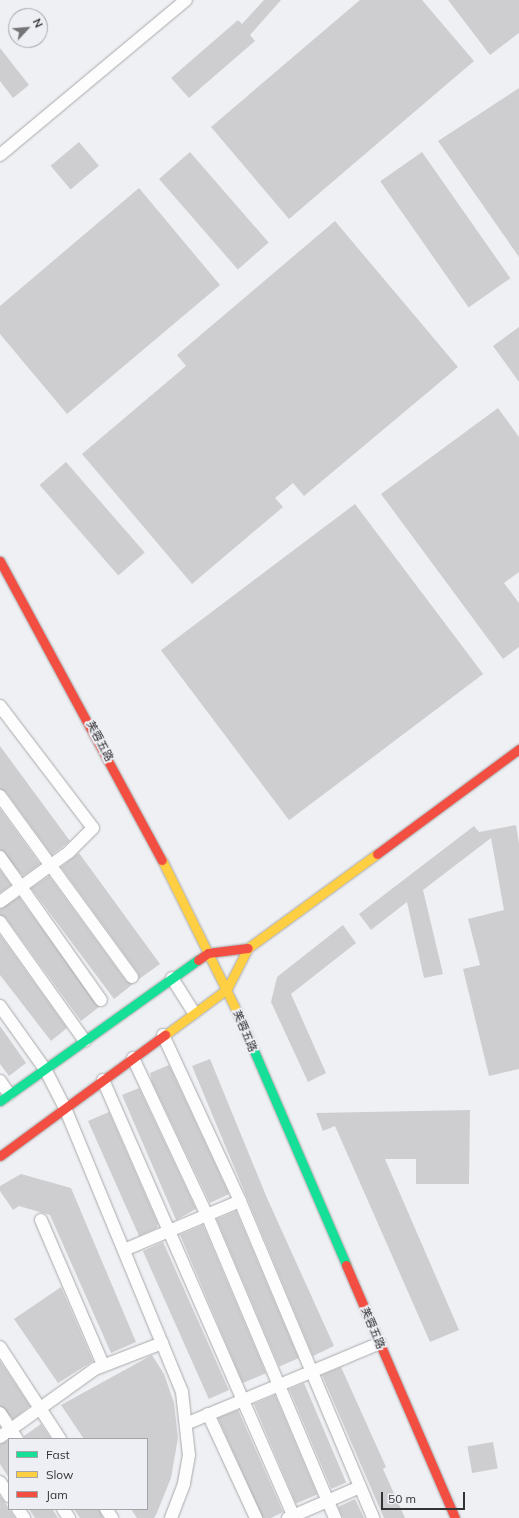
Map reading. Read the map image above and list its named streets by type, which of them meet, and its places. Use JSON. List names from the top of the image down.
{
  "streets": {
    "street": ["芙蓉五路"]
  },
  "legend": ["Fast", "Slow", "Jam"],
  "scale_bar": "50 m",
  "north": "top right"
}
